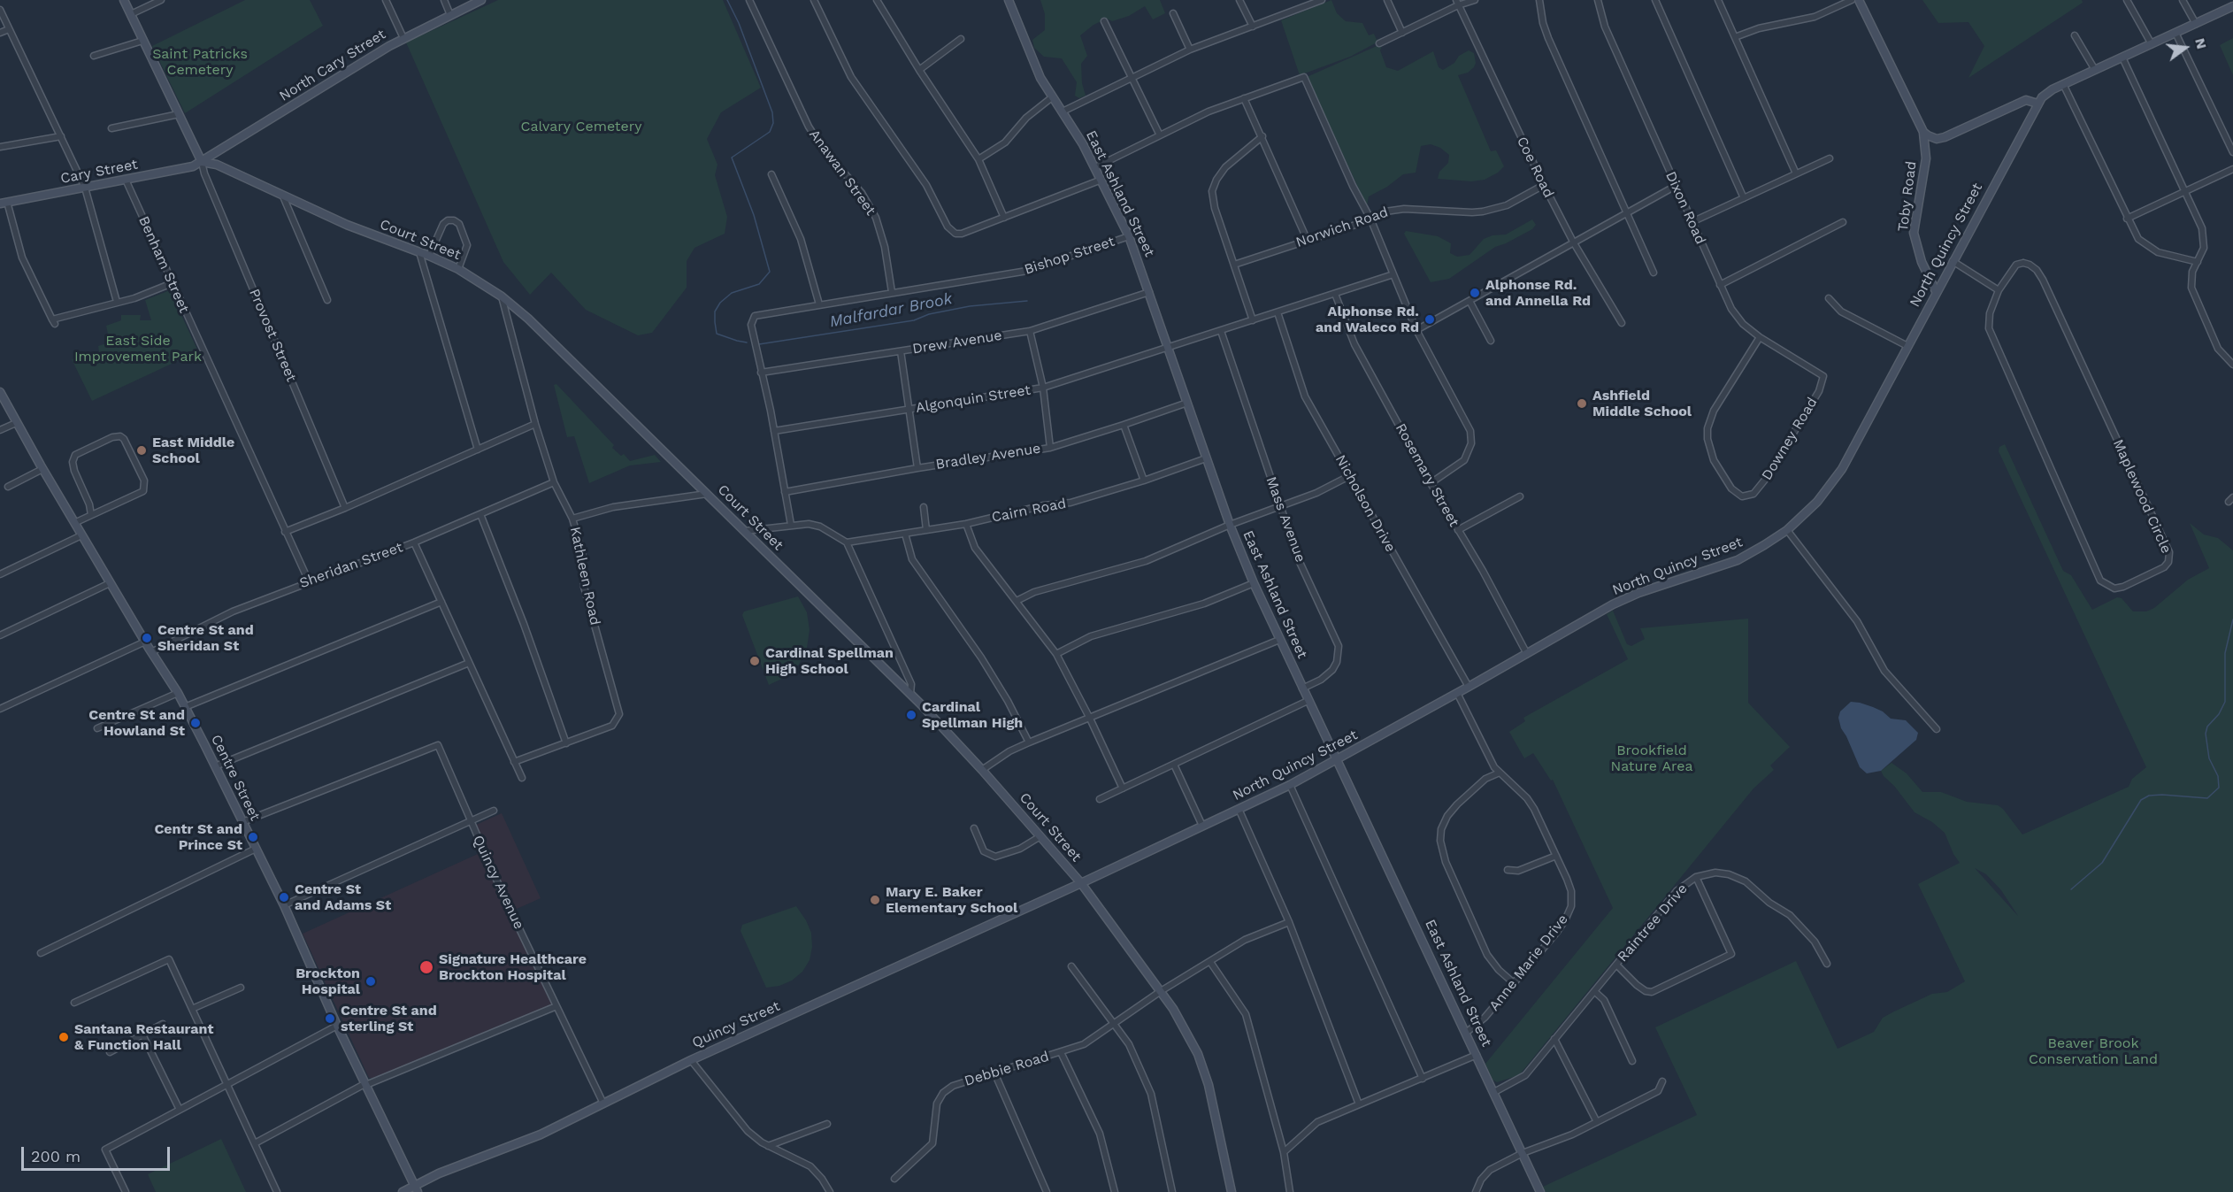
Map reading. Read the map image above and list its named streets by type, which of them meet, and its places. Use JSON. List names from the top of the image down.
{
  "streets": {
    "main road": [
      "North Cary Street",
      "Cary Street",
      "East Ashland Street",
      "Toby Road",
      "Court Street",
      "North Quincy Street",
      "Centre Street",
      "Quincy Street"
    ],
    "street": [
      "Coe Road",
      "Anawan Street",
      "Dixon Road",
      "Norwich Road",
      "Bishop Street",
      "Benham Street",
      "Provost Street",
      "Drew Avenue",
      "Algonquin Street",
      "Downey Road",
      "Bradley Avenue",
      "Rosemary Street",
      "Maplewood Circle",
      "Nicholson Drive",
      "Cairn Road",
      "Mass Avenue",
      "Sheridan Street",
      "Kathleen Road",
      "Quincy Avenue",
      "Raintree Drive",
      "Anne Marie Drive",
      "Debbie Road"
    ]
  },
  "crossings": [
    ["North Cary Street", "Cary Street"],
    ["North Cary Street", "Court Street"],
    ["North Cary Street", "Provost Street"],
    ["Coe Road", "Norwich Road"],
    ["Cary Street", "Court Street"],
    ["Cary Street", "Benham Street"],
    ["Cary Street", "Provost Street"],
    ["Anawan Street", "Bishop Street"],
    ["East Ashland Street", "North Quincy Street"],
    ["East Ashland Street", "Bishop Street"],
    ["East Ashland Street", "Drew Avenue"],
    ["East Ashland Street", "Algonquin Street"],
    ["East Ashland Street", "Bradley Avenue"],
    ["East Ashland Street", "Cairn Road"],
    ["East Ashland Street", "Mass Avenue"],
    ["East Ashland Street", "Raintree Drive"],
    ["East Ashland Street", "Anne Marie Drive"],
    ["Toby Road", "North Quincy Street"],
    ["Dixon Road", "Downey Road"],
    ["Court Street", "North Quincy Street"],
    ["Court Street", "Provost Street"],
    ["Court Street", "Kathleen Road"],
    ["Court Street", "Quincy Street"],
    ["Court Street", "Debbie Road"],
    ["North Quincy Street", "Rosemary Street"],
    ["North Quincy Street", "Nicholson Drive"],
    ["North Quincy Street", "Anne Marie Drive"],
    ["North Quincy Street", "Quincy Street"],
    ["Bishop Street", "Drew Avenue"],
    ["Benham Street", "Sheridan Street"],
    ["Algonquin Street", "Rosemary Street"],
    ["Algonquin Street", "Nicholson Drive"],
    ["Algonquin Street", "Mass Avenue"],
    ["Sheridan Street", "Kathleen Road"],
    ["Sheridan Street", "Centre Street"],
    ["Centre Street", "Quincy Avenue"],
    ["Centre Street", "Quincy Street"],
    ["Quincy Avenue", "Quincy Street"]
  ],
  "water": ["Malfardar Brook"],
  "parks": [
    "Saint Patricks Cemetery",
    "Calvary Cemetery",
    "East Side Improvement Park",
    "Brookfield Nature Area",
    "Beaver Brook Conservation Land"
  ],
  "places": [
    "Alphonse Rd. and Annella Rd",
    "Alphonse Rd. and Waleco Rd",
    "Ashfield Middle School",
    "East Middle School",
    "Centre St and Sheridan St",
    "Cardinal Spellman High School",
    "Cardinal Spellman High",
    "Centre St and Howland St",
    "Centr St and Prince St",
    "Centre St and Adams St",
    "Mary E. Baker Elementary School",
    "Signature Healthcare Brockton Hospital",
    "Brockton Hospital",
    "Centre St and sterling St",
    "Santana Restaurant & Function Hall"
  ],
  "scale_bar": "200 m",
  "north": "right"
}
